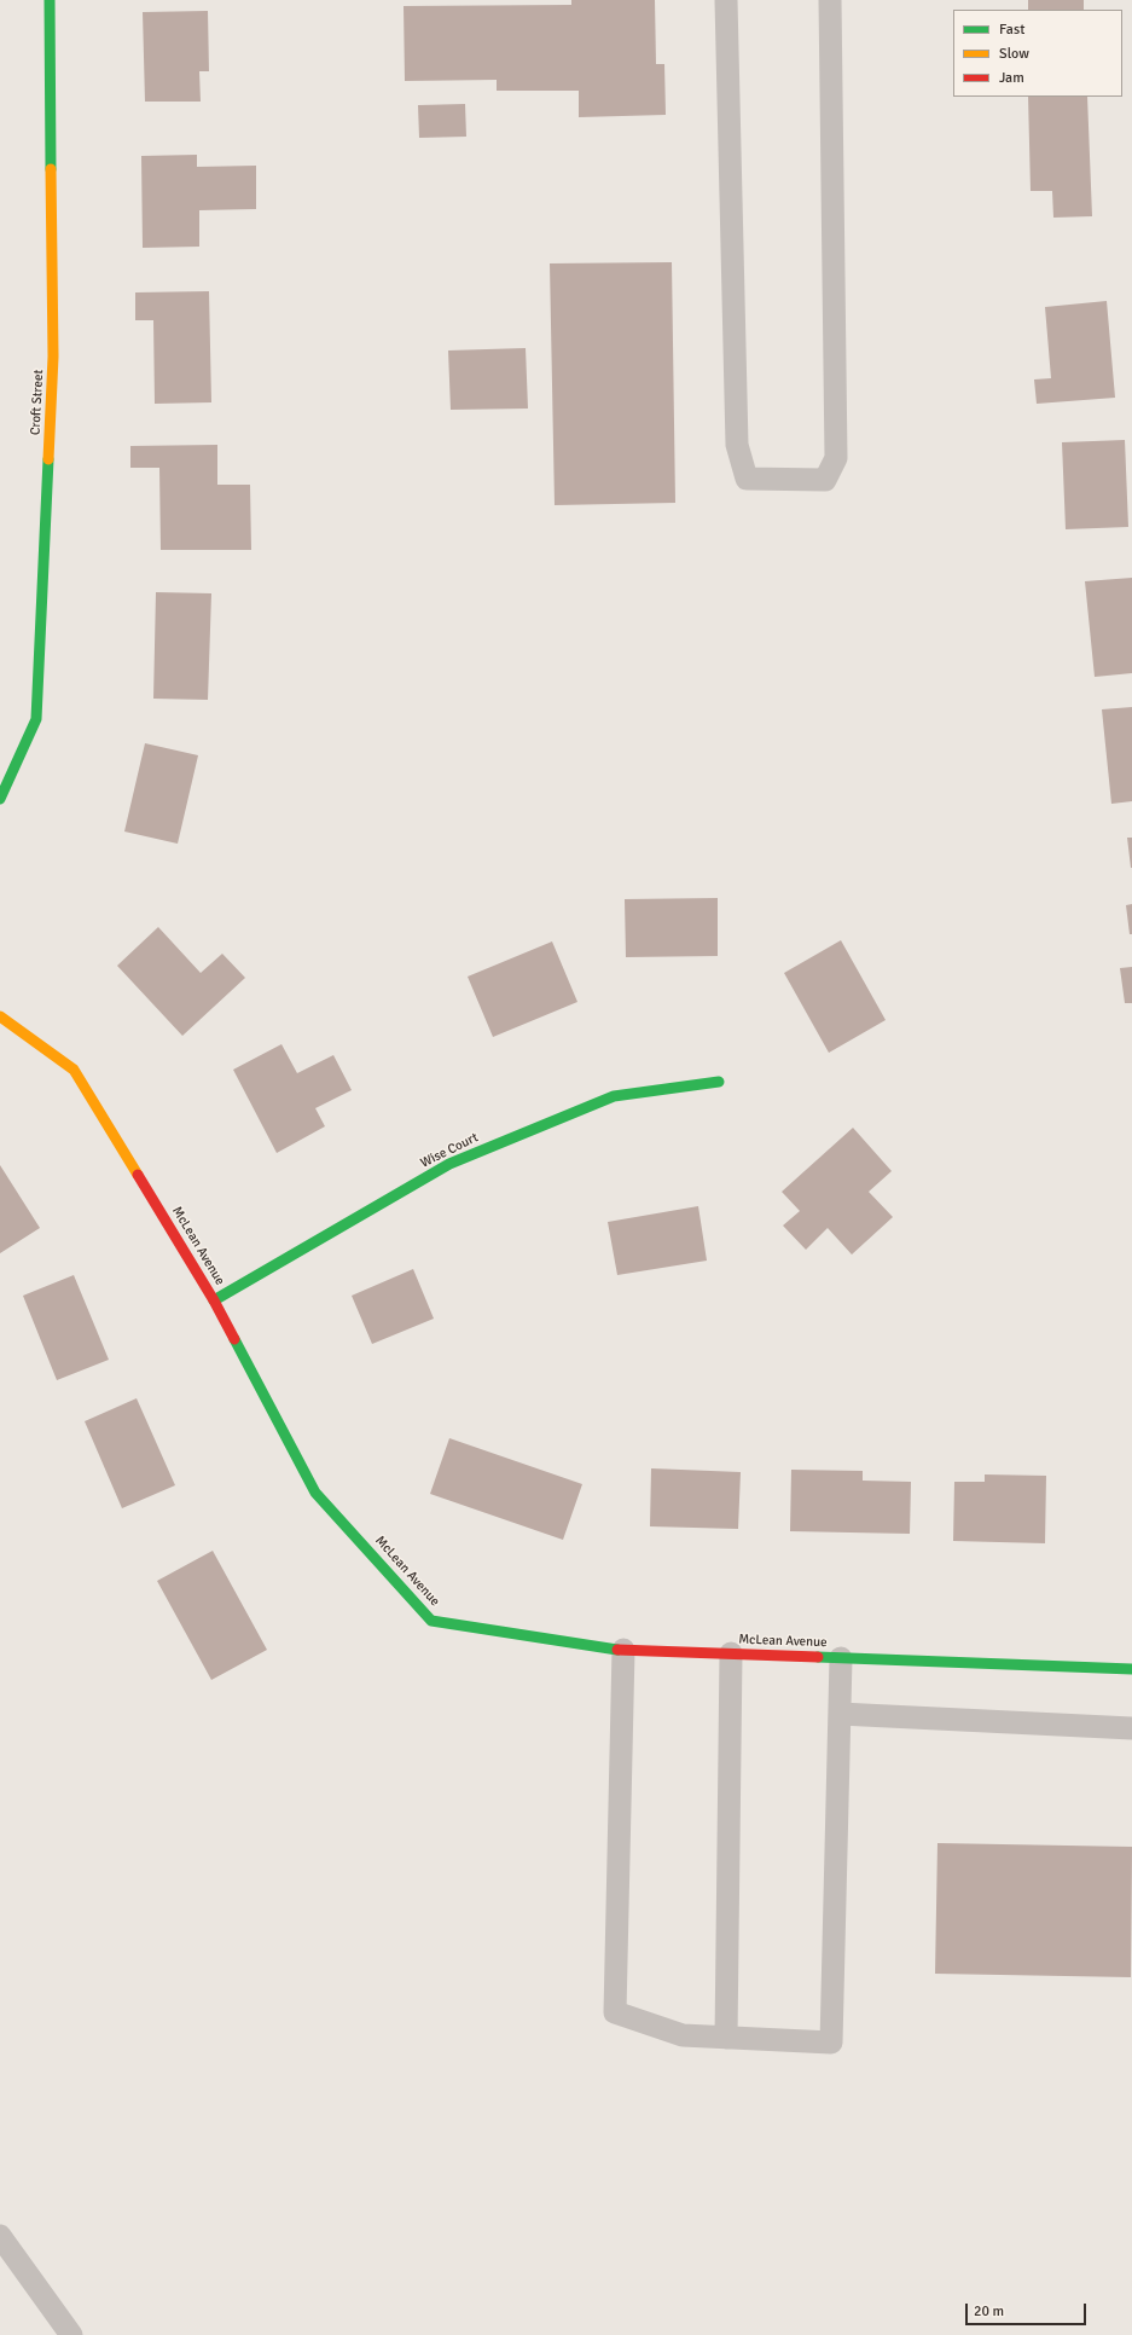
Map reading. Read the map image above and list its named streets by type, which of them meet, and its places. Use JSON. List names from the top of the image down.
{
  "streets": {
    "street": ["Croft Street", "Wise Court", "McLean Avenue"]
  },
  "crossings": [
    ["Wise Court", "McLean Avenue"]
  ],
  "legend": ["Fast", "Slow", "Jam"],
  "scale_bar": "20 m"
}
